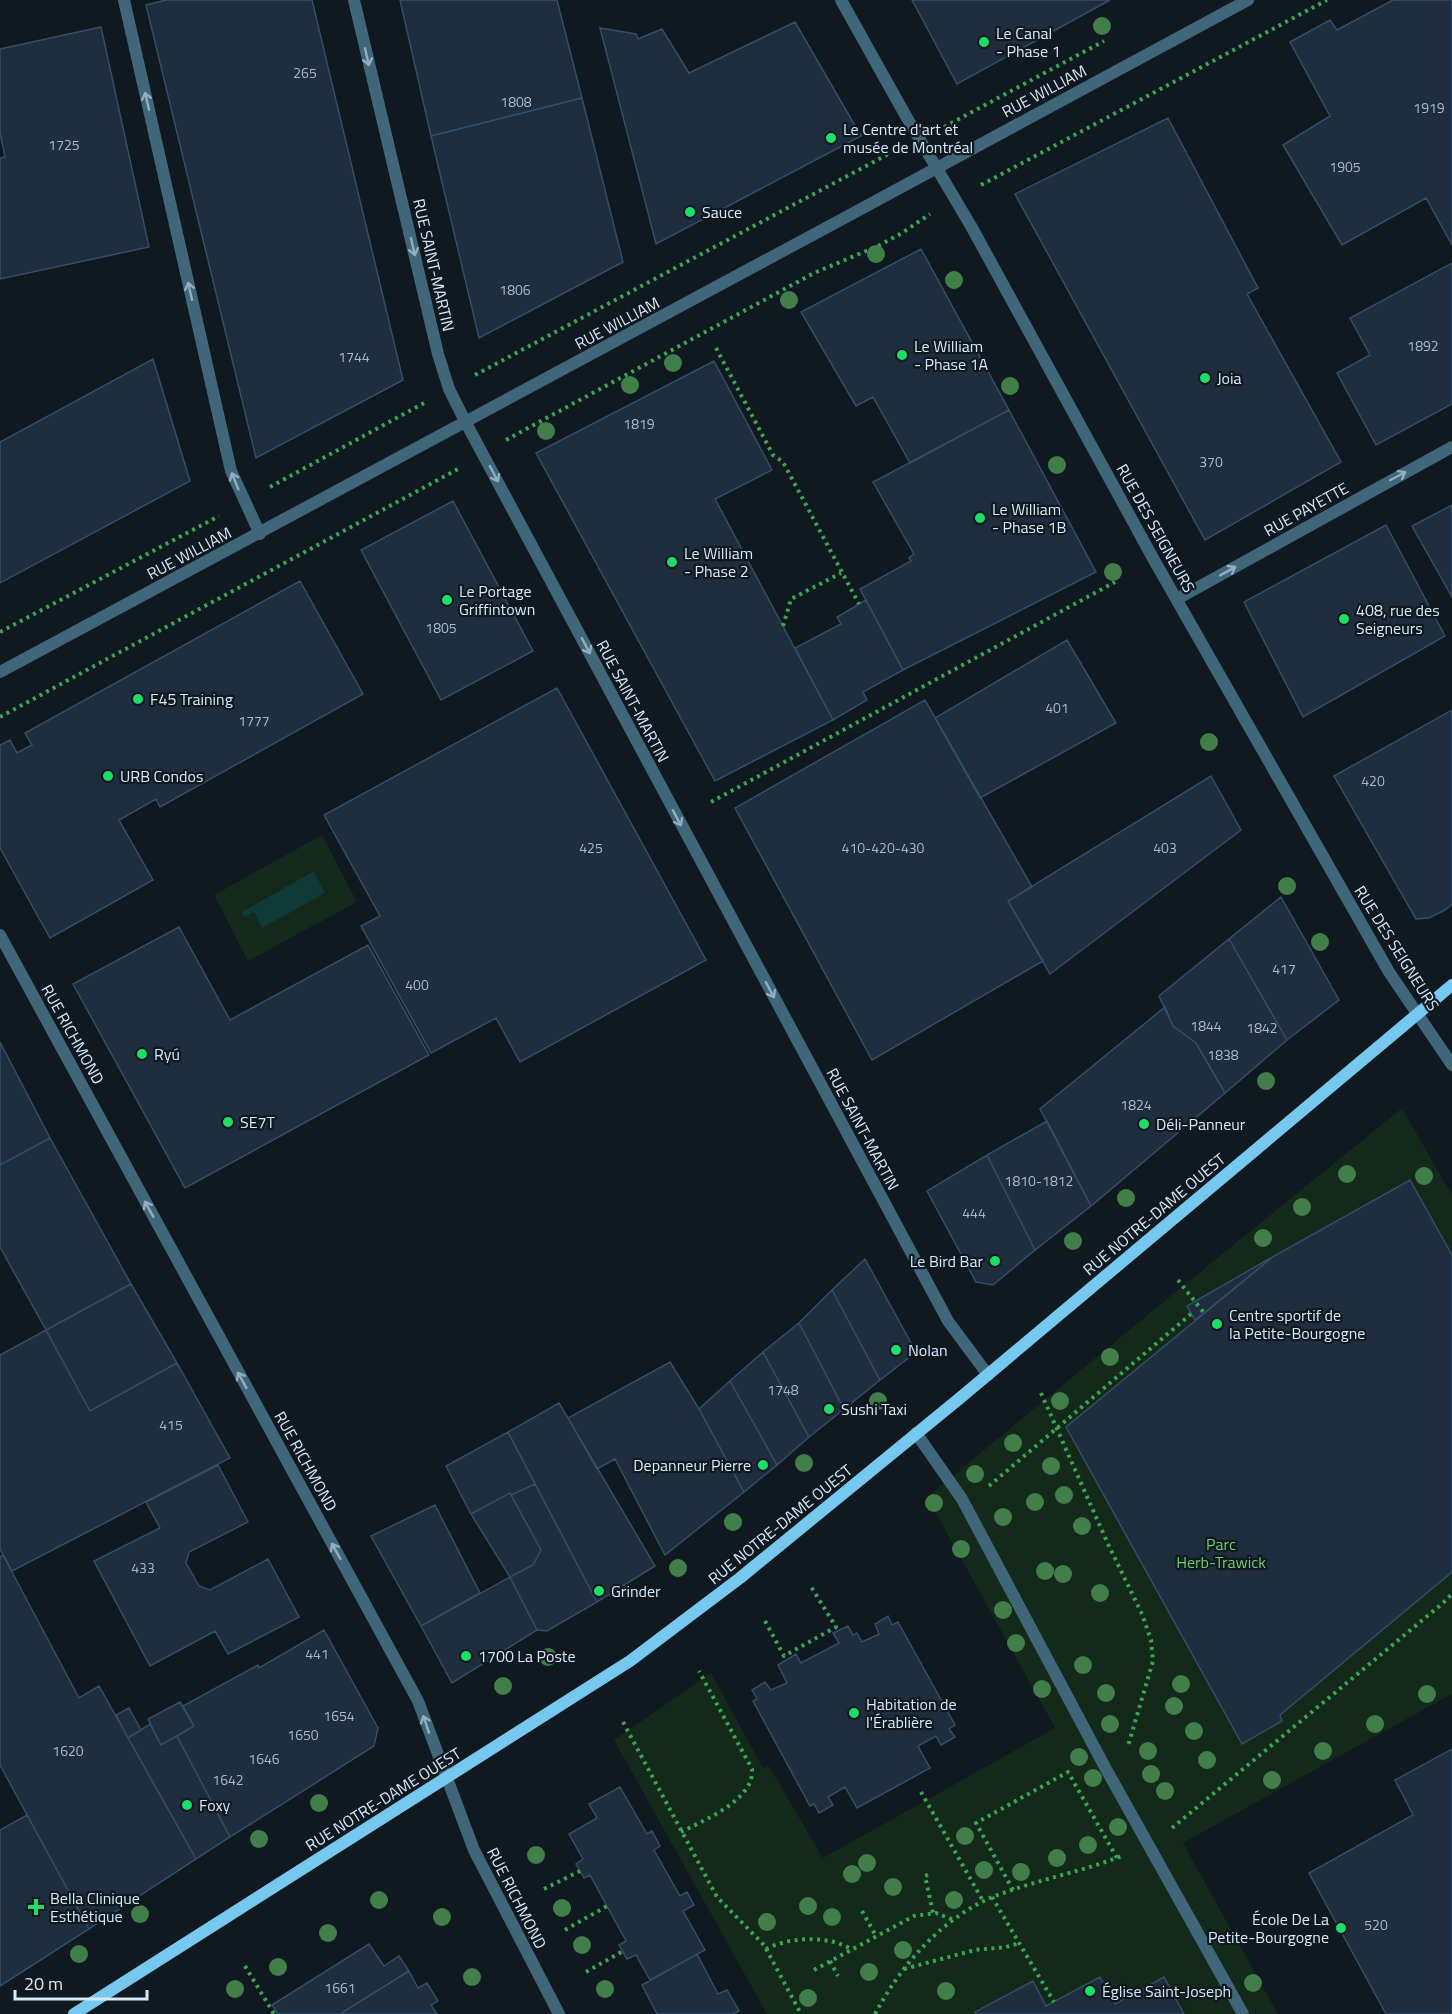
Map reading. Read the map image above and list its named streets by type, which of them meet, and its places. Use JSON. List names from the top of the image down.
{
  "streets": {
    "main road": ["RUE NOTRE-DAME OUEST"],
    "street": [
      "RUE WILLIAM",
      "RUE SAINT-MARTIN",
      "RUE PAYETTE",
      "RUE DES SEIGNEURS",
      "RUE RICHMOND"
    ]
  },
  "crossings": [
    ["RUE WILLIAM", "RUE SAINT-MARTIN"],
    ["RUE WILLIAM", "RUE DES SEIGNEURS"],
    ["RUE SAINT-MARTIN", "RUE NOTRE-DAME OUEST"],
    ["RUE PAYETTE", "RUE DES SEIGNEURS"],
    ["RUE DES SEIGNEURS", "RUE NOTRE-DAME OUEST"],
    ["RUE RICHMOND", "RUE NOTRE-DAME OUEST"]
  ],
  "one_way": ["RUE SAINT-MARTIN", "RUE PAYETTE", "RUE RICHMOND"],
  "parks": ["Parc Herb-Trawick"],
  "places": {
    "other": [
      "Le Canal - Phase 1",
      "Le Centre d'art et musée de Montréal",
      "Sauce",
      "Le William - Phase 1A",
      "Joia",
      "Le William - Phase 1B",
      "Le William - Phase 2",
      "Le Portage Griffintown",
      "408, rue des Seigneurs",
      "F45 Training",
      "URB Condos",
      "Ryú",
      "SE7T",
      "Déli-Panneur",
      "Le Bird Bar",
      "Centre sportif de la Petite-Bourgogne",
      "Nolan",
      "Sushi Taxi",
      "Depanneur Pierre",
      "Grinder",
      "1700 La Poste",
      "Habitation de l'Érablière",
      "Foxy",
      "École De La Petite-Bourgogne",
      "Église Saint-Joseph"
    ],
    "health": ["Bella Clinique Esthétique"]
  },
  "house_numbers": [
    "265",
    "1808",
    "1919",
    "1725",
    "1905",
    "1806",
    "1892",
    "1744",
    "1819",
    "370",
    "1805",
    "401",
    "1777",
    "420",
    "425",
    "410-420-430",
    "403",
    "417",
    "400",
    "1844",
    "1842",
    "1838",
    "1824",
    "1810-1812",
    "444",
    "1748",
    "415",
    "433",
    "441",
    "1654",
    "1650",
    "1620",
    "1646",
    "1642",
    "520",
    "1661"
  ],
  "scale_bar": "20 m"
}
